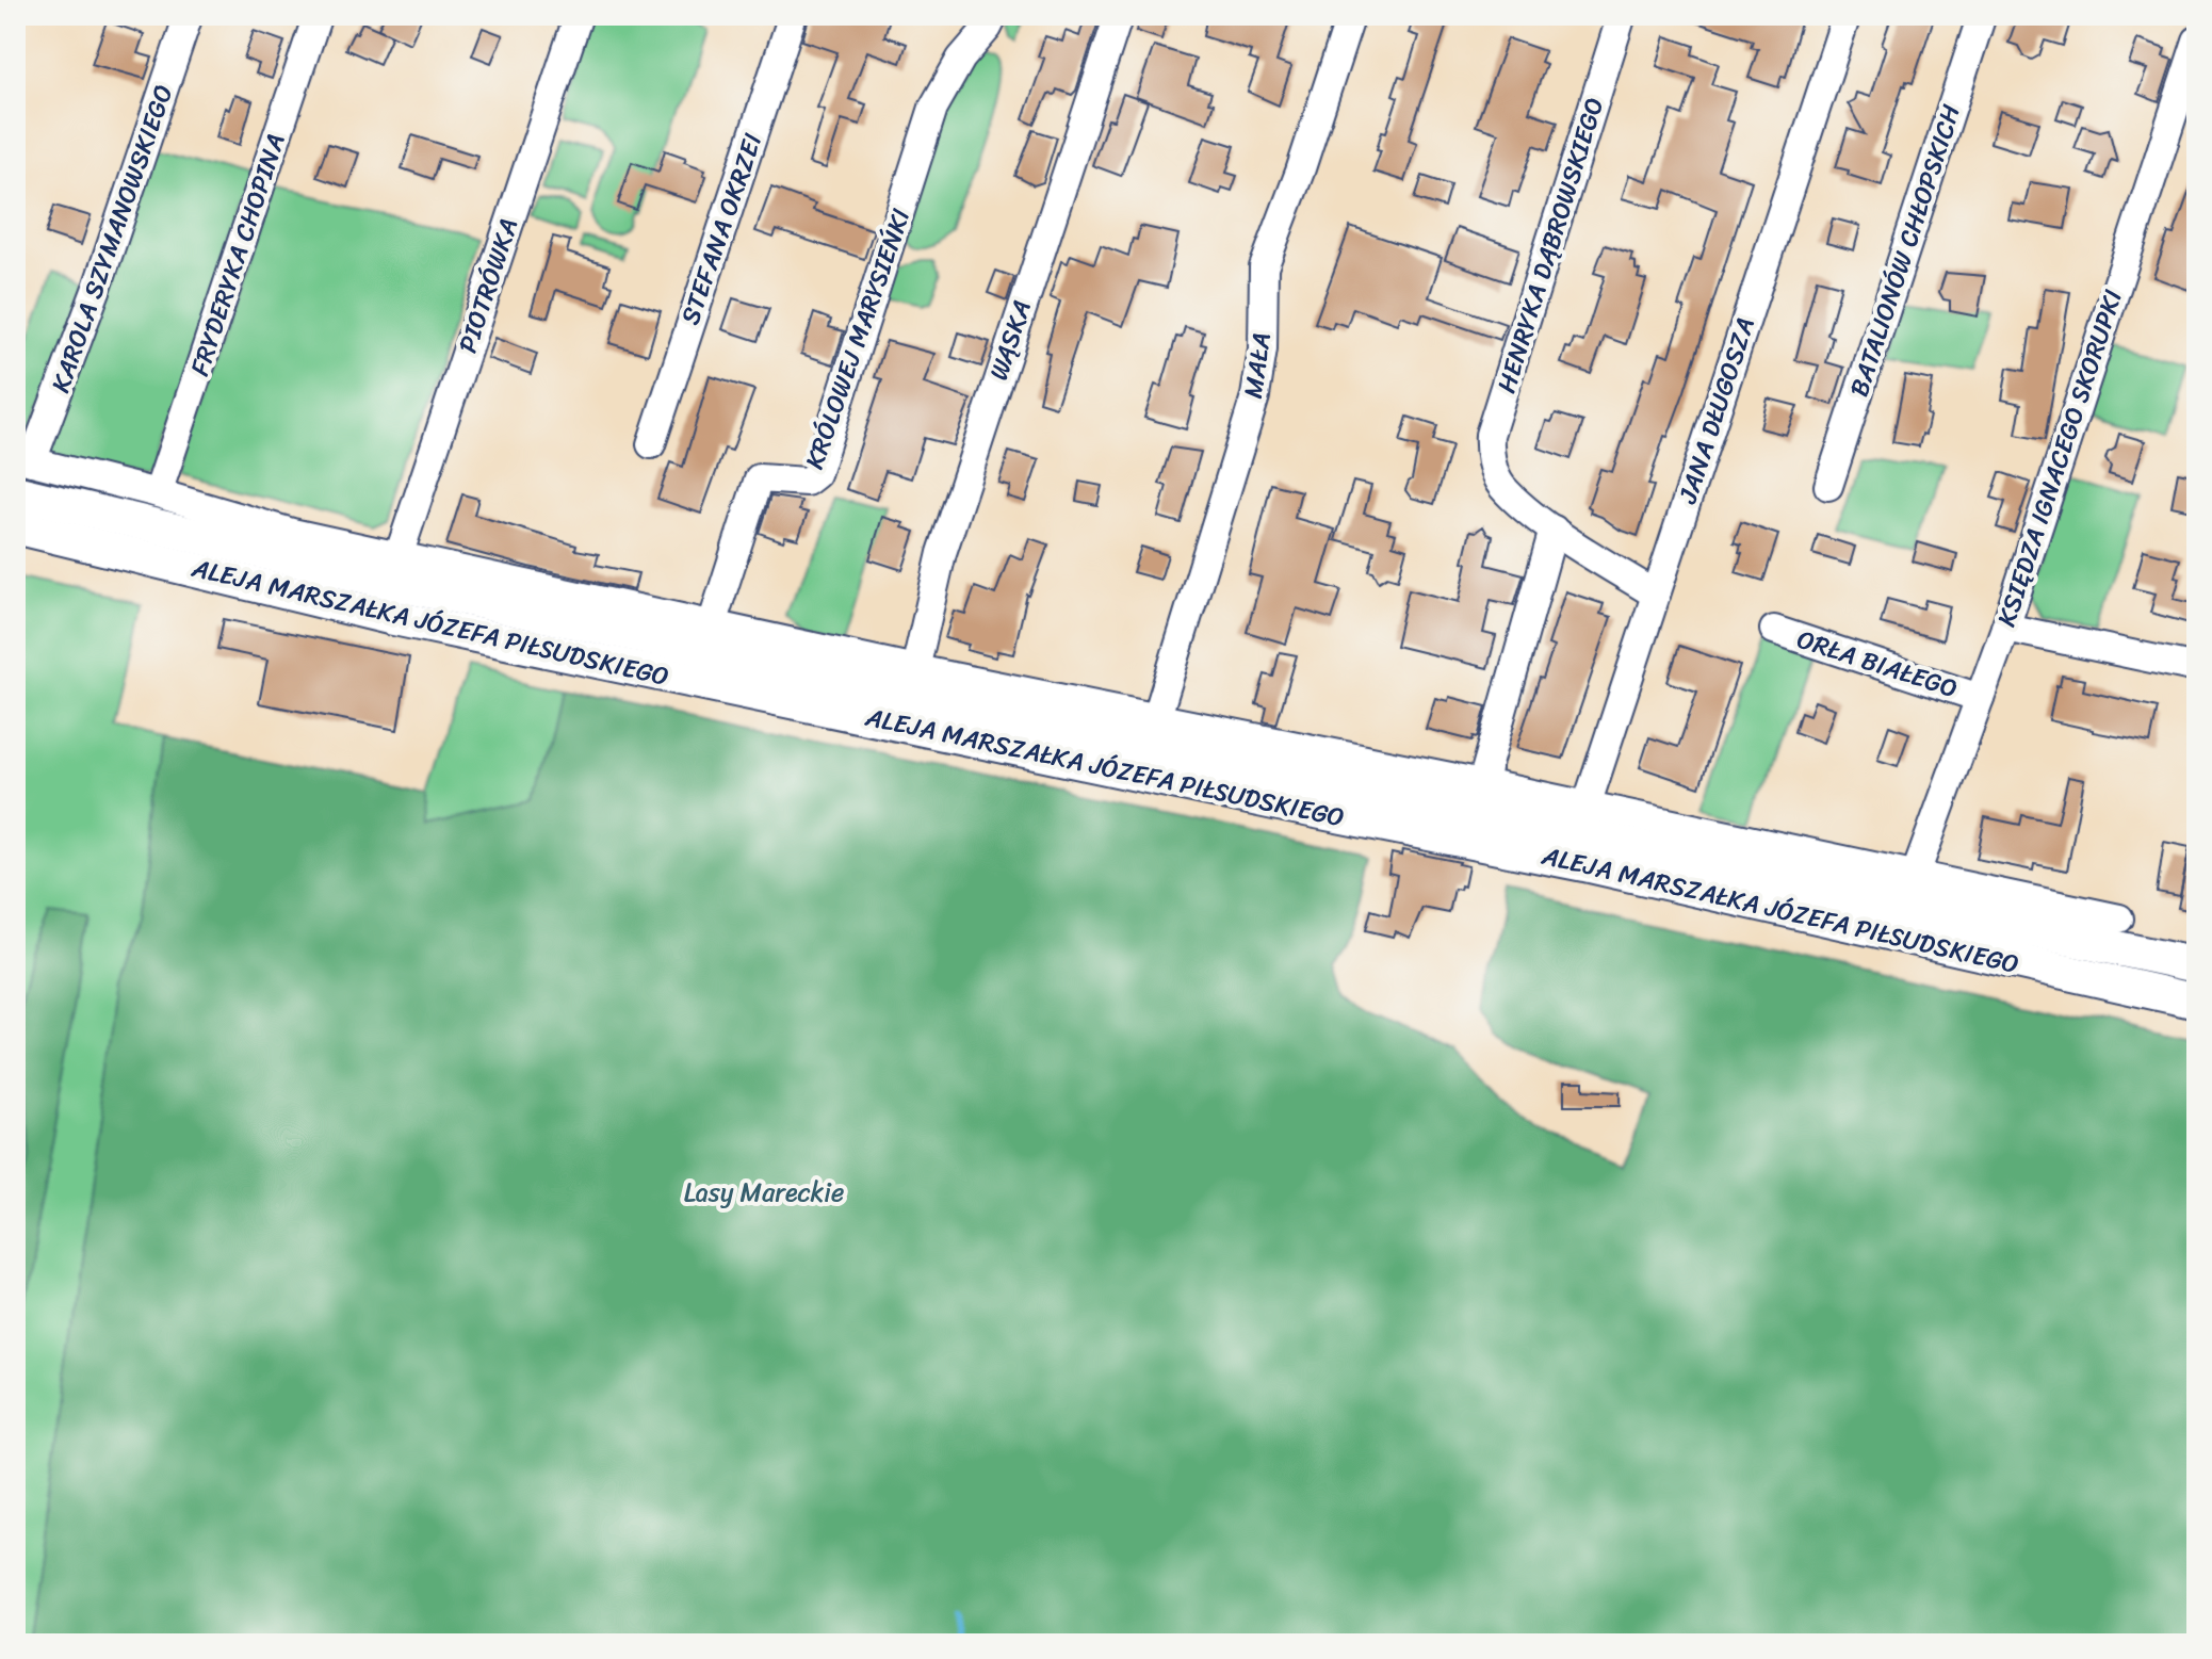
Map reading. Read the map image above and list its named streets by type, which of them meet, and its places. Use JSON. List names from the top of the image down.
{
  "streets": {
    "main road": ["ALEJA MARSZAŁKA JÓZEFA PIŁSUDSKIEGO"],
    "street": [
      "STEFANA OKRZEI",
      "KAROLA SZYMANOWSKIEGO",
      "HENRYKA DĄBROWSKIEGO",
      "BATALIONÓW CHŁOPSKICH",
      "FRYDERYKA CHOPINA",
      "PIOTRÓWKA",
      "KRÓLOWEJ MARYSIEŃKI",
      "WĄSKA",
      "MAŁA",
      "JANA DŁUGOSZA",
      "KSIĘDZA IGNACEGO SKORUPKI",
      "ORŁA BIAŁEGO"
    ]
  },
  "crossings": [
    ["KSIĘDZA IGNACEGO SKORUPKI", "ORŁA BIAŁEGO"]
  ],
  "parks": ["Lasy Mareckie"]
}
